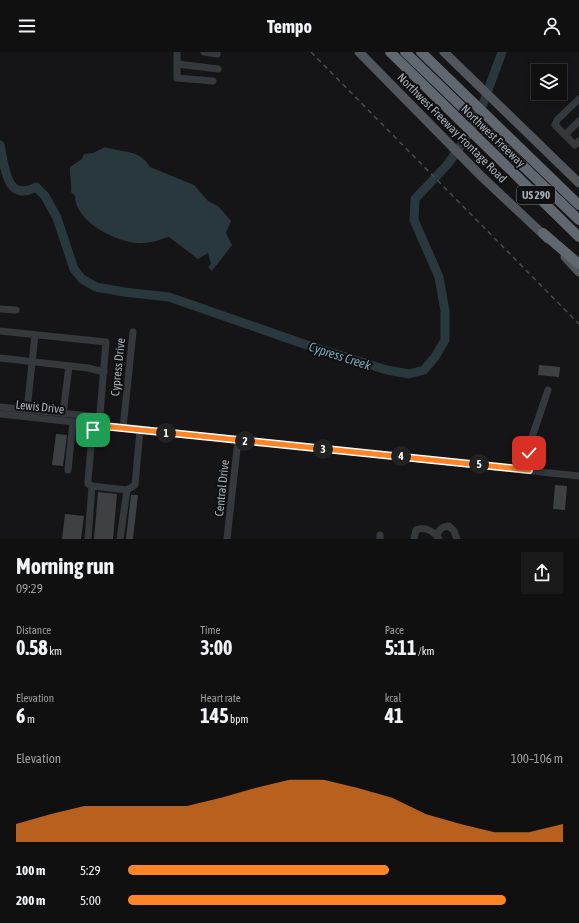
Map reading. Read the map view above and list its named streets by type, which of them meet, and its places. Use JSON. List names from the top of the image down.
{
  "streets": {
    "highway": ["Northwest Freeway", "US 290"],
    "main road": ["Northwest Freeway Frontage Road"],
    "street": ["Cypress Drive", "Lewis Drive", "Central Drive"]
  },
  "crossings": [
    ["Cypress Drive", "Lewis Drive"],
    ["Lewis Drive", "Central Drive"]
  ],
  "water": ["Cypress Creek"],
  "page": {
    "header": "Tempo",
    "pins": [
      "1",
      "2",
      "3",
      "4",
      "5"
    ],
    "heading": ["Morning run", "09:29"],
    "stats": [
      ["Distance", "0.58 km"],
      ["Time", "3:00"],
      ["Pace", "5:11 /km"],
      ["Elevation", "6 m"],
      ["Heart rate", "145 bpm"],
      ["kcal", "41"]
    ],
    "chart": ["Elevation", "100–106 m"],
    "list": [
      {
        "name": "100 m",
        "note": "5:29"
      },
      {
        "name": "200 m",
        "note": "5:00"
      }
    ]
  }
}
